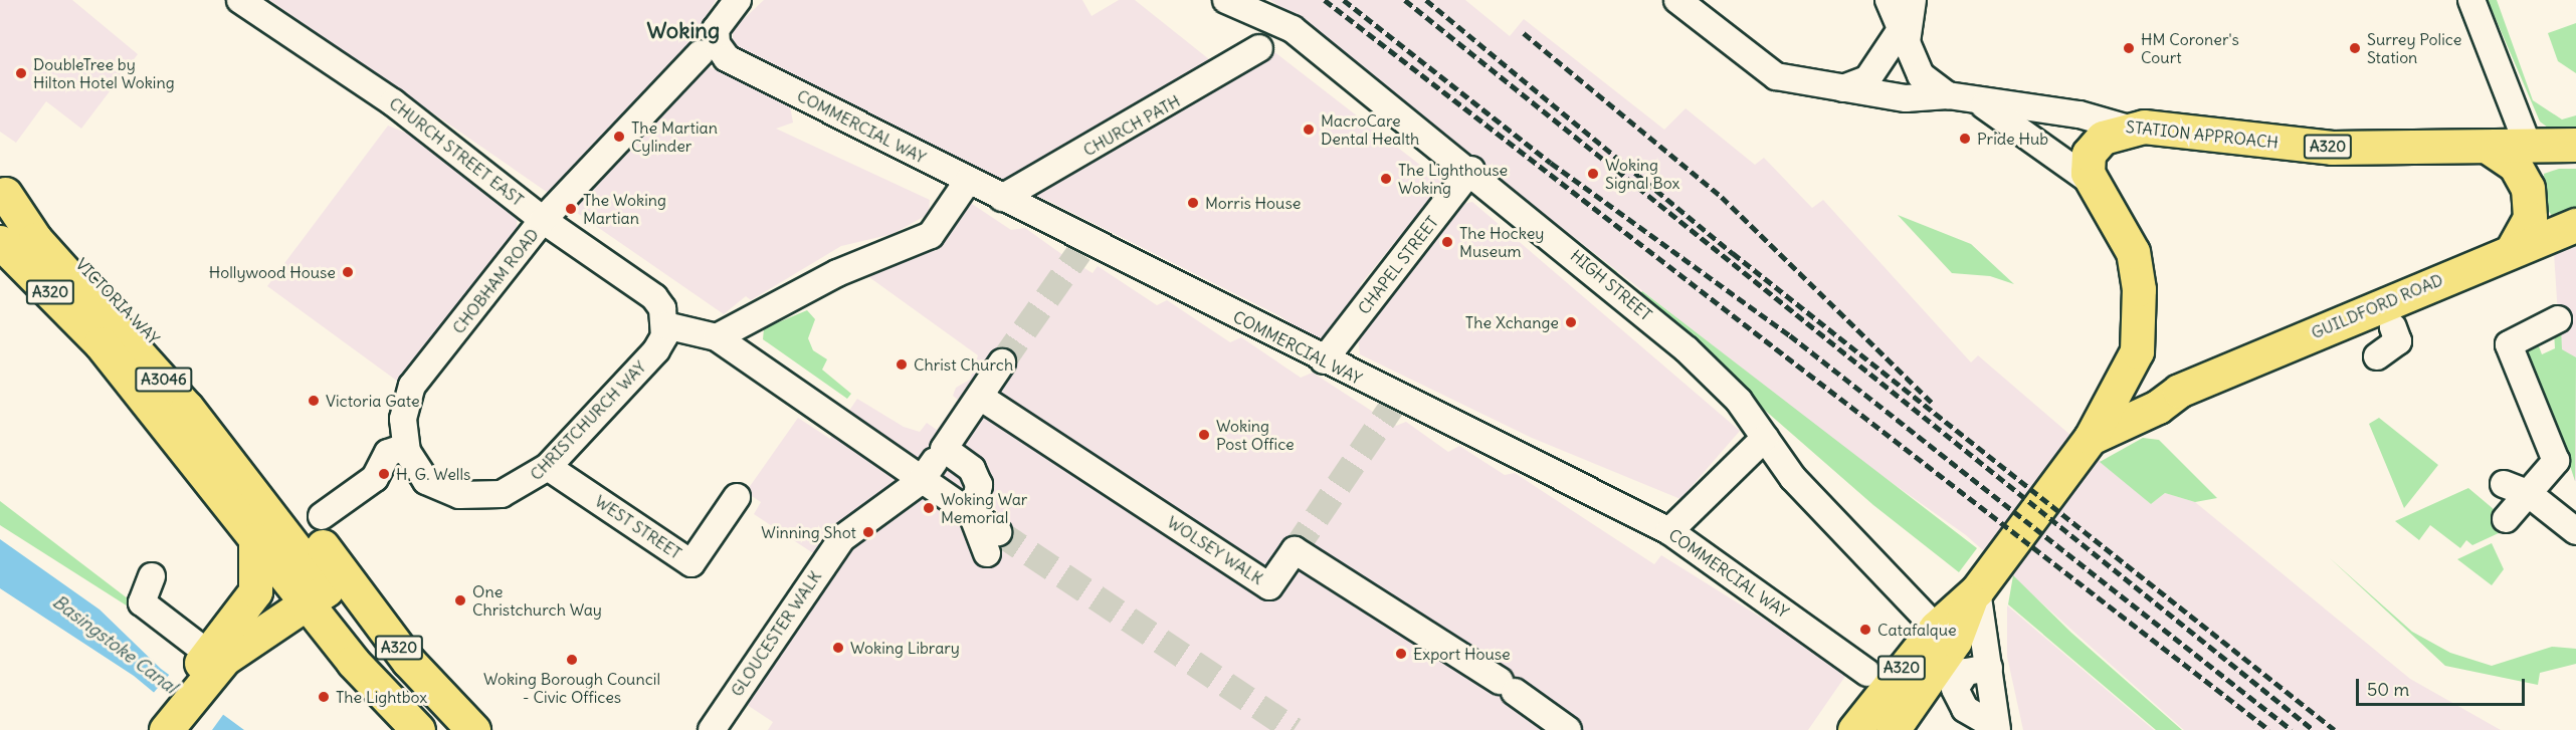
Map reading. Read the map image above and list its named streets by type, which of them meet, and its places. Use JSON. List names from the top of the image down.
{
  "streets": {
    "main road": [
      "STATION APPROACH",
      "A320",
      "VICTORIA WAY",
      "GUILDFORD ROAD",
      "A3046"
    ],
    "street": [
      "CHURCH PATH",
      "COMMERCIAL WAY",
      "CHURCH STREET EAST",
      "CHAPEL STREET",
      "CHOBHAM ROAD",
      "HIGH STREET",
      "CHRISTCHURCH WAY",
      "WEST STREET",
      "WOLSEY WALK",
      "GLOUCESTER WALK"
    ]
  },
  "crossings": [
    ["CHURCH PATH", "COMMERCIAL WAY"],
    ["COMMERCIAL WAY", "CHAPEL STREET"],
    ["COMMERCIAL WAY", "CHOBHAM ROAD"],
    ["STATION APPROACH", "A320"],
    ["A320", "VICTORIA WAY"],
    ["A320", "GUILDFORD ROAD"],
    ["CHURCH STREET EAST", "CHOBHAM ROAD"],
    ["CHURCH STREET EAST", "CHRISTCHURCH WAY"],
    ["CHAPEL STREET", "HIGH STREET"],
    ["CHOBHAM ROAD", "CHRISTCHURCH WAY"],
    ["HIGH STREET", "GUILDFORD ROAD"],
    ["CHRISTCHURCH WAY", "WEST STREET"],
    ["WOLSEY WALK", "GLOUCESTER WALK"]
  ],
  "districts": ["Woking"],
  "water": ["Basingstoke Canal"],
  "places": [
    "HM Coroner's Court",
    "Surrey Police Station",
    "DoubleTree by Hilton Hotel Woking",
    "MacroCare Dental Health",
    "The Martian Cylinder",
    "Pride Hub",
    "Woking Signal Box",
    "The Lighthouse Woking",
    "Morris House",
    "The Woking Martian",
    "The Hockey Museum",
    "Hollywood House",
    "The Xchange",
    "Christ Church",
    "Victoria Gate",
    "Woking Post Office",
    "H. G. Wells",
    "Woking War Memorial",
    "Winning Shot",
    "One Christchurch Way",
    "Catafalque",
    "Woking Library",
    "Export House",
    "Woking Borough Council - Civic Offices",
    "The Lightbox"
  ],
  "scale_bar": "50 m"
}
